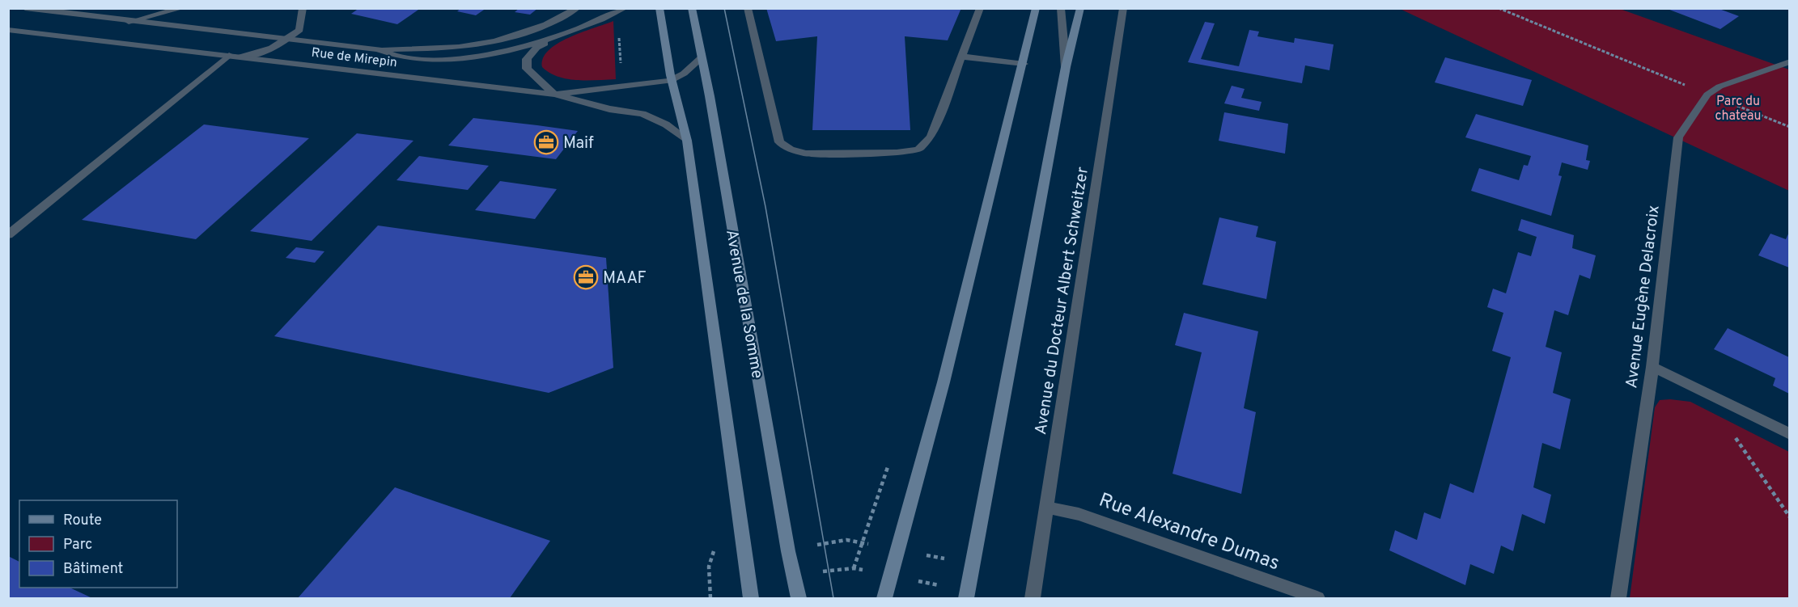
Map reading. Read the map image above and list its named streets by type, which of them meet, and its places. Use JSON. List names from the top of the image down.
{
  "streets": {
    "main road": ["Avenue de la Somme"],
    "street": [
      "Rue de Mirepin",
      "Avenue Eugène Delacroix",
      "Avenue du Docteur Albert Schweitzer",
      "Rue Alexandre Dumas"
    ]
  },
  "crossings": [
    ["Rue de Mirepin", "Avenue de la Somme"],
    ["Avenue du Docteur Albert Schweitzer", "Rue Alexandre Dumas"]
  ],
  "parks": ["Parc du chateau"],
  "places": {
    "office": ["Maif", "MAAF"]
  },
  "legend": ["Route", "Parc", "Bâtiment"]
}
